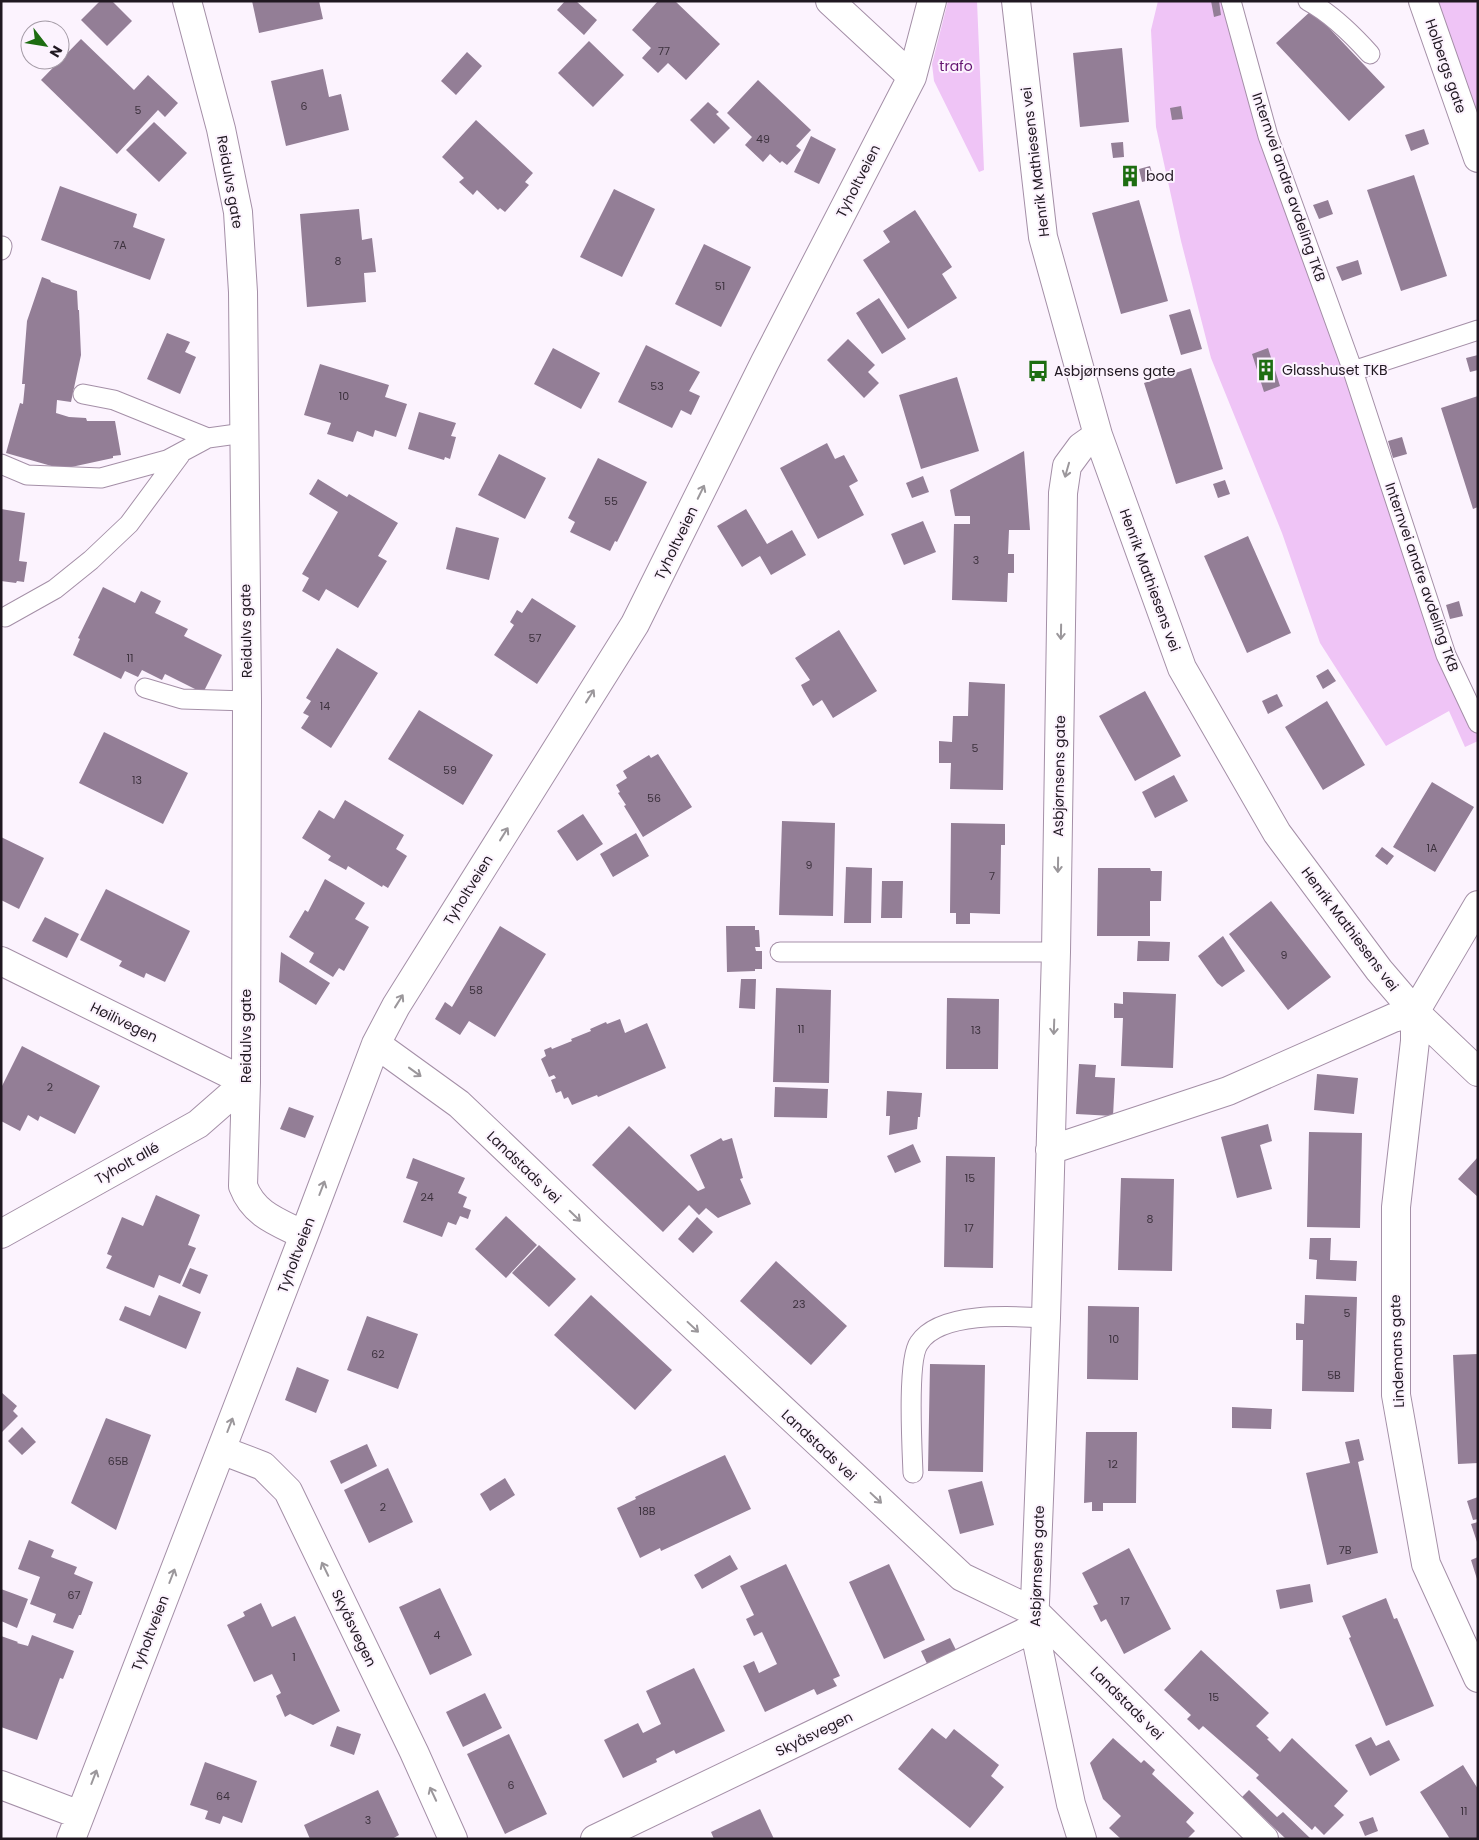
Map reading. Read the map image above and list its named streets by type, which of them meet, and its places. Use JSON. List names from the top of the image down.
{
  "streets": {
    "street": [
      "Holbergs gate",
      "Henrik Mathiesens vei",
      "Tyholtveien",
      "Reidulvs gate",
      "Asbjørnsens gate",
      "Høilivegen",
      "Tyholt allé",
      "Landstads vei",
      "Lindemans gate",
      "Skyåsvegen"
    ],
    "lane": ["Internvei andre avdeling TKB"]
  },
  "crossings": [
    ["Henrik Mathiesens vei", "Asbjørnsens gate"],
    ["Henrik Mathiesens vei", "Lindemans gate"],
    ["Tyholtveien", "Reidulvs gate"],
    ["Tyholtveien", "Landstads vei"],
    ["Tyholtveien", "Skyåsvegen"],
    ["Reidulvs gate", "Høilivegen"],
    ["Reidulvs gate", "Tyholt allé"],
    ["Asbjørnsens gate", "Landstads vei"],
    ["Asbjørnsens gate", "Skyåsvegen"],
    ["Høilivegen", "Tyholt allé"],
    ["Landstads vei", "Skyåsvegen"]
  ],
  "one_way": [
    "Tyholtveien",
    "Asbjørnsens gate",
    "Landstads vei",
    "Skyåsvegen"
  ],
  "parks": ["trafo"],
  "places": {
    "building": ["bod", "Glasshuset TKB"],
    "bus stop": ["Asbjørnsens gate"]
  },
  "house_numbers": [
    "77",
    "6",
    "5",
    "49",
    "7A",
    "8",
    "51",
    "53",
    "10",
    "55",
    "3",
    "57",
    "11",
    "14",
    "5",
    "59",
    "13",
    "56",
    "1A",
    "9",
    "7",
    "9",
    "58",
    "11",
    "13",
    "2",
    "15",
    "24",
    "8",
    "17",
    "23",
    "5",
    "10",
    "62",
    "5B",
    "65B",
    "12",
    "2",
    "18B",
    "7B",
    "67",
    "17",
    "4",
    "1",
    "15",
    "6",
    "64",
    "11",
    "3"
  ],
  "north": "bottom right"
}
